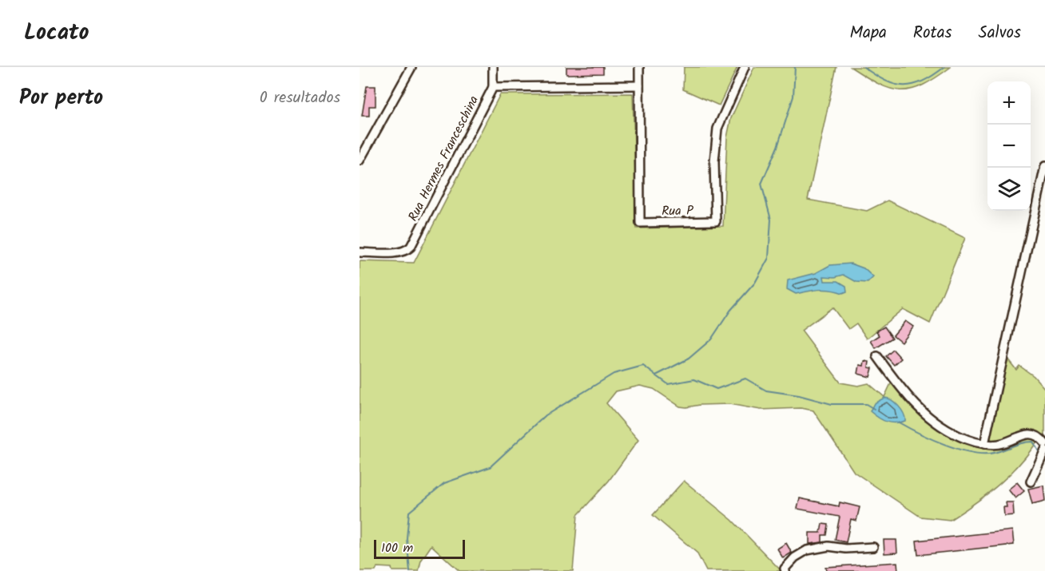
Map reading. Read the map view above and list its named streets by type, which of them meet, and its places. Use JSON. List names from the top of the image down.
{
  "streets": {
    "street": ["Rua Hermes Franceschina", "Rua P"]
  },
  "crossings": [
    ["Rua Hermes Franceschina", "Rua P"]
  ],
  "scale_bar": "100 m",
  "page": {
    "header": "Locato",
    "nav": ["Mapa", "Rotas", "Salvos"],
    "heading": ["Por perto", "0 resultados"],
    "map_buttons": ["+", "−"],
    "scale": "100 m"
  }
}
